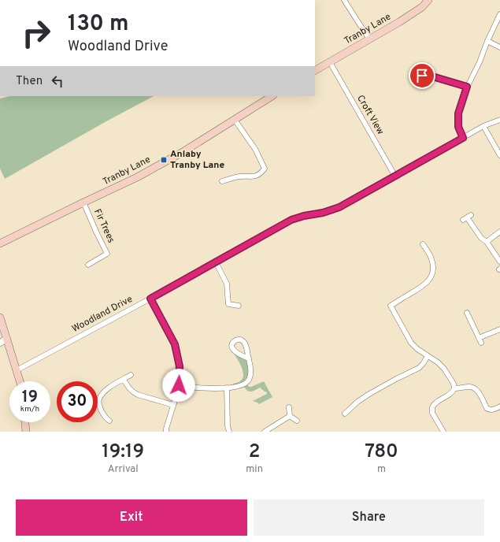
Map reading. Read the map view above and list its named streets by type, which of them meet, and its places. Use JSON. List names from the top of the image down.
{
  "streets": {
    "main road": ["Tranby Lane"],
    "street": ["Croft View", "Fir Trees", "Woodland Drive"]
  },
  "crossings": [
    ["Tranby Lane", "Croft View"],
    ["Tranby Lane", "Fir Trees"],
    ["Croft View", "Woodland Drive"]
  ],
  "places": {
    "transit": ["Anlaby Tranby Lane"]
  },
  "page": {
    "turn": ["130 m", "Woodland Drive"],
    "then": "Then",
    "speed": "19 km/h",
    "limit": "30",
    "eta": [
      "19:19",
      "Arrival",
      "2",
      "min",
      "780",
      "m"
    ],
    "buttons": ["Exit", "Share"]
  }
}
